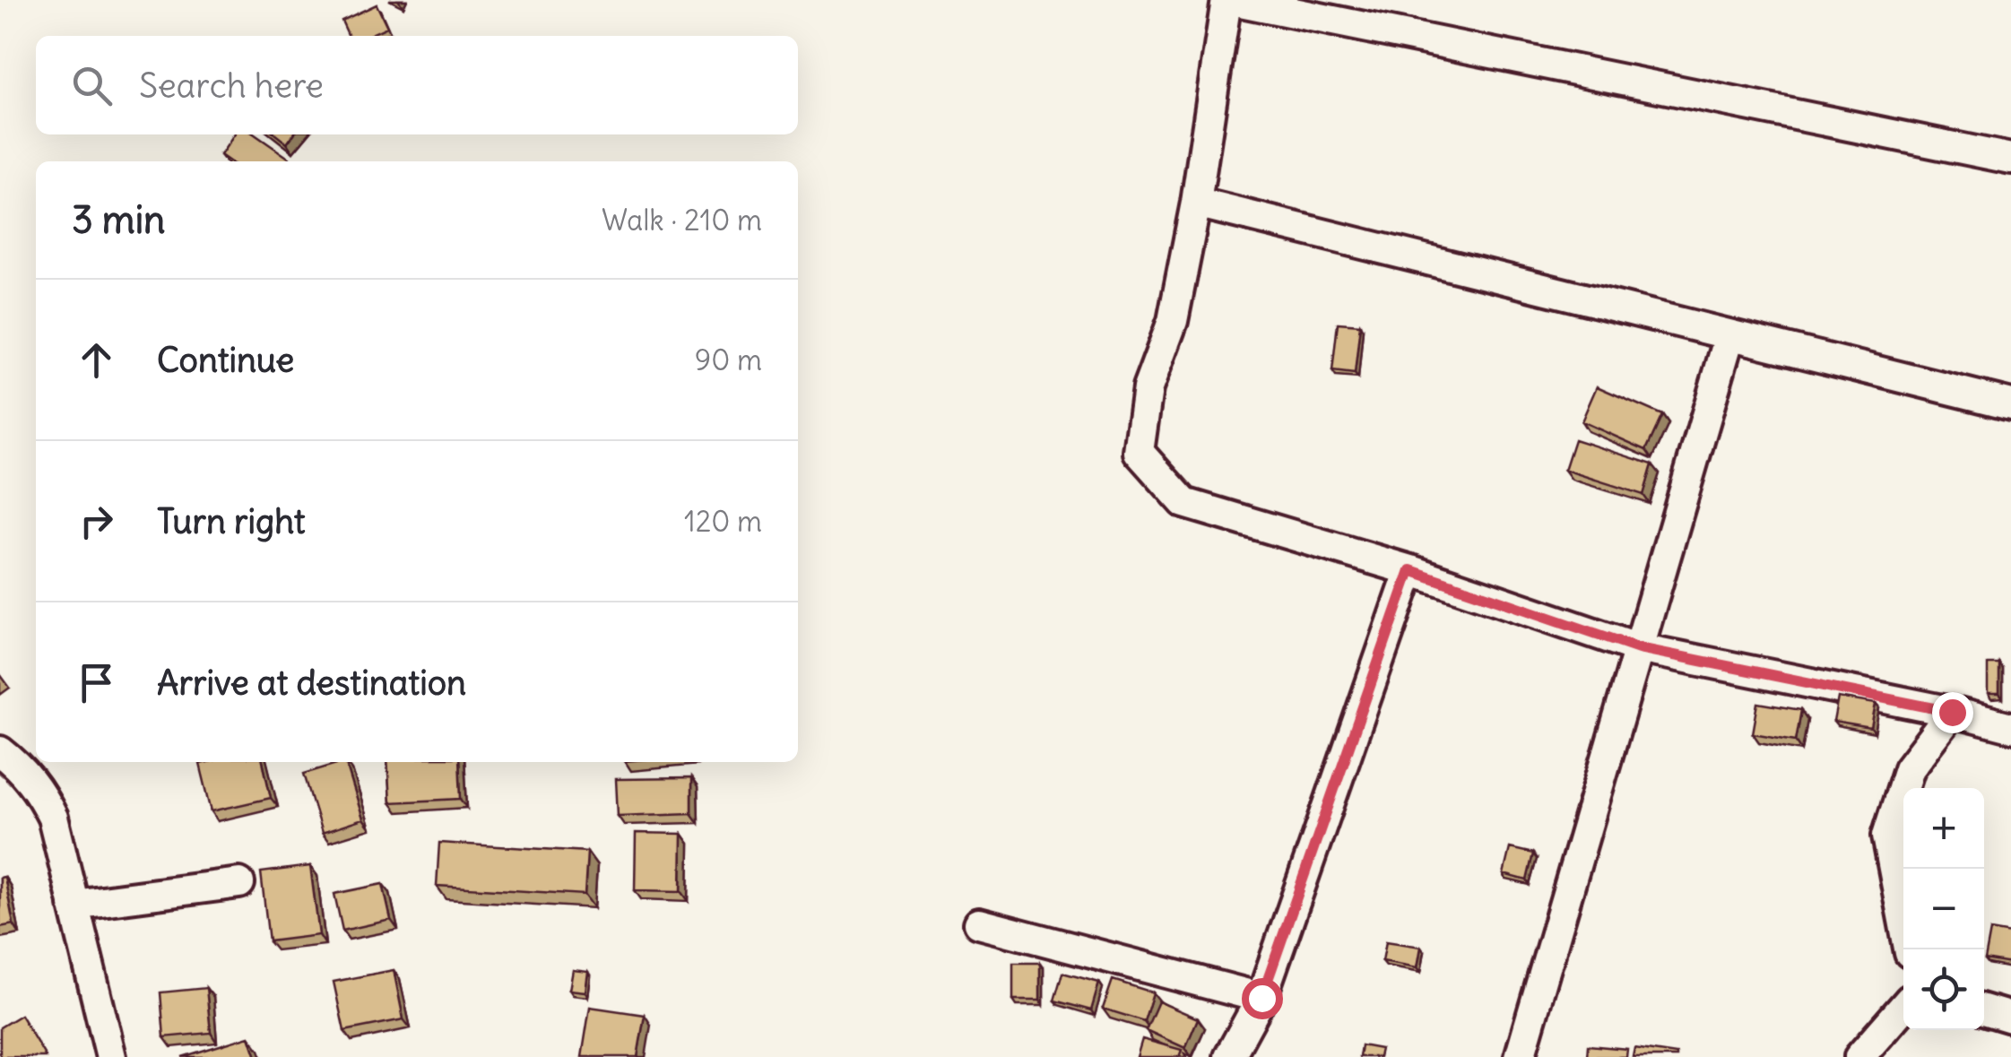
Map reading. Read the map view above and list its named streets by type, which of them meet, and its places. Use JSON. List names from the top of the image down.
{
  "page": {
    "search": "Search here",
    "heading": ["3 min", "Walk · 210 m"],
    "list": [
      ["Continue", "90 m"],
      ["Turn right", "120 m"],
      "Arrive at destination"
    ],
    "map_buttons": ["+", "−"]
  }
}
